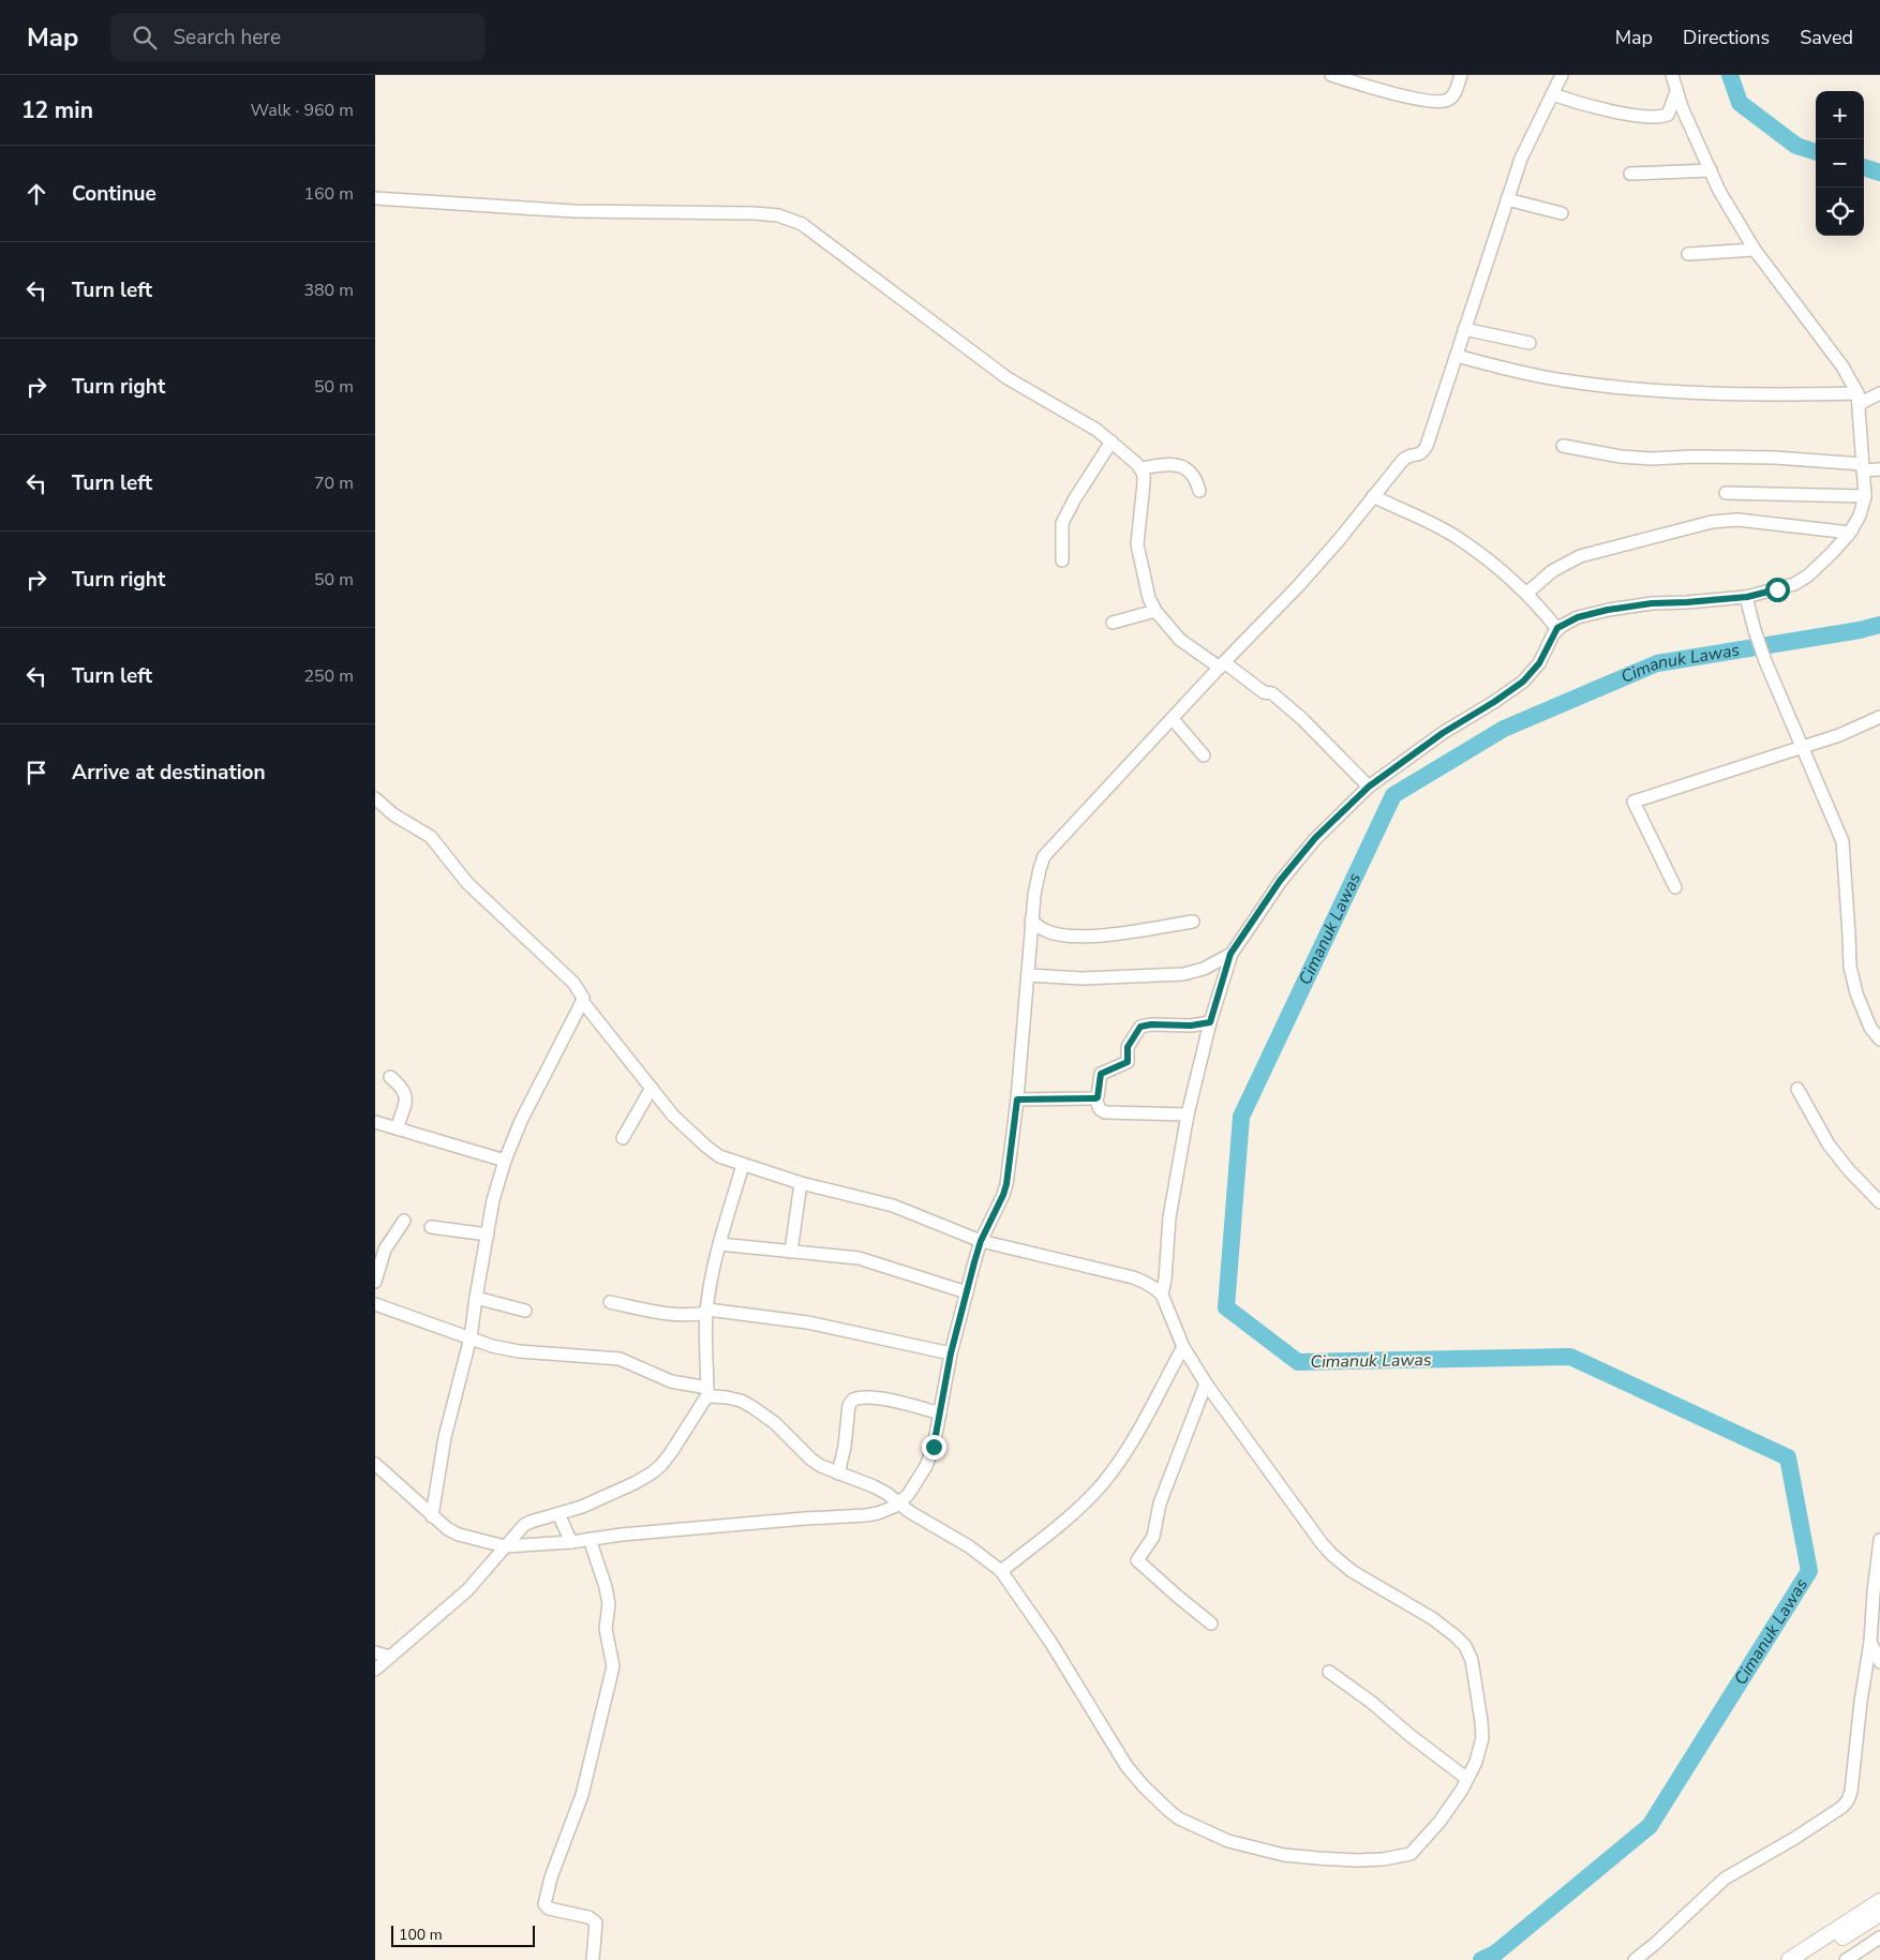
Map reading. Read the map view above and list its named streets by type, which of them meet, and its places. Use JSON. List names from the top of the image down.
{
  "water": ["Cimanuk Lawas"],
  "scale_bar": "100 m",
  "page": {
    "header": "Map",
    "search": "Search here",
    "nav": ["Map", "Directions", "Saved"],
    "heading": ["12 min", "Walk · 960 m"],
    "map_buttons": ["+", "−"],
    "list": [
      ["Continue", "160 m"],
      ["Turn left", "380 m"],
      ["Turn right", "50 m"],
      ["Turn left", "70 m"],
      ["Turn right", "50 m"],
      ["Turn left", "250 m"],
      "Arrive at destination"
    ],
    "scale": "100 m"
  }
}
